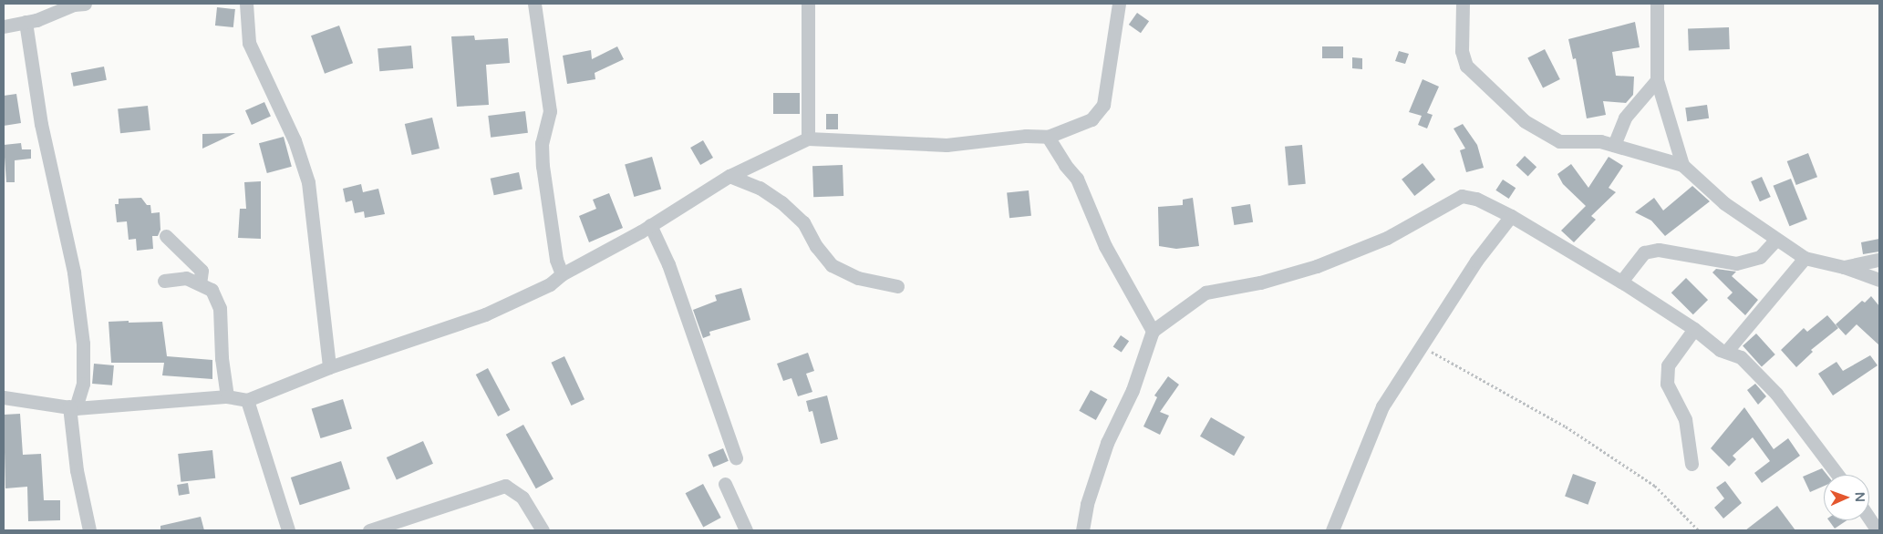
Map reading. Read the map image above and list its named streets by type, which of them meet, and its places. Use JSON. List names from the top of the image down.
{
  "north": "right"
}
